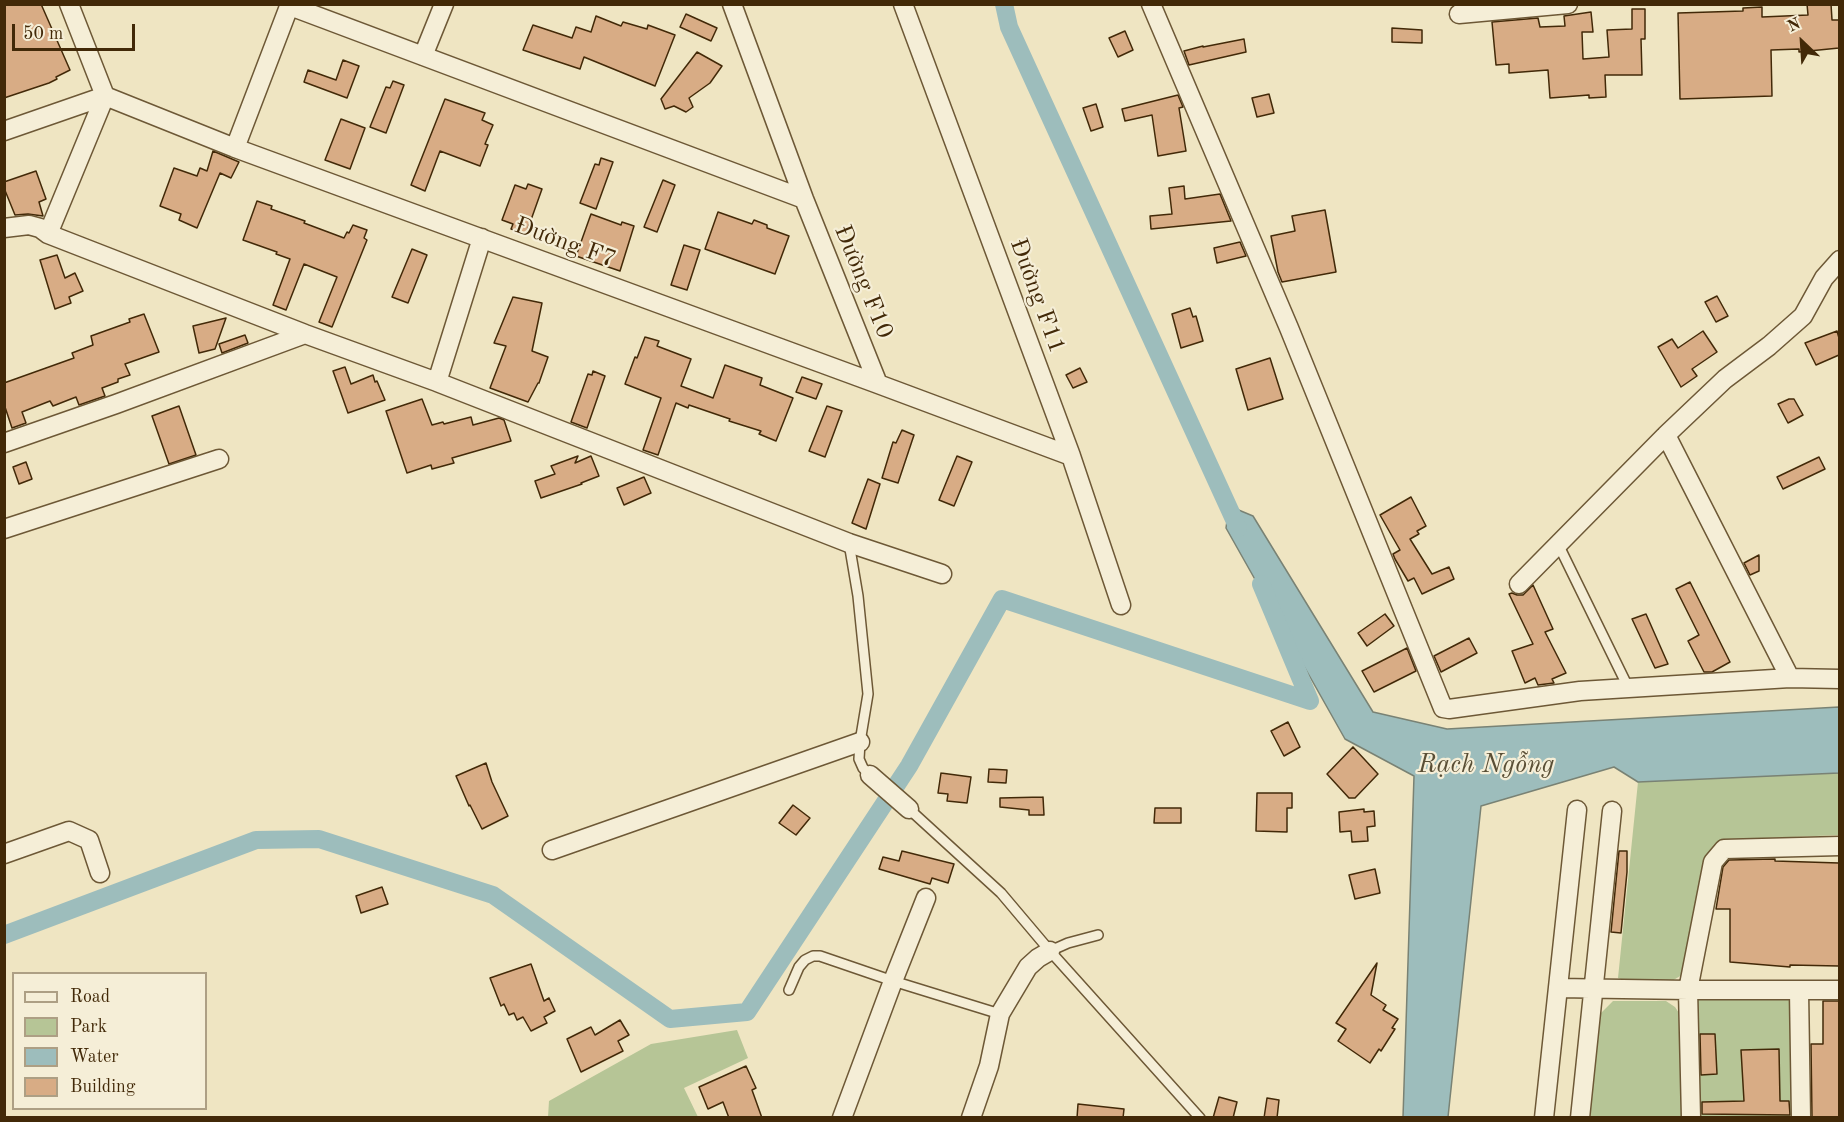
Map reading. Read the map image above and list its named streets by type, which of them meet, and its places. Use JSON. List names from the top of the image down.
{
  "streets": {
    "street": ["Đường F7", "Đường F10", "Đường F11"]
  },
  "crossings": [
    ["Đường F7", "Đường F10"]
  ],
  "water": ["Rạch Ngỗng"],
  "legend": [
    "Road",
    "Park",
    "Water",
    "Building"
  ],
  "scale_bar": "50 m",
  "north": "top left"
}
